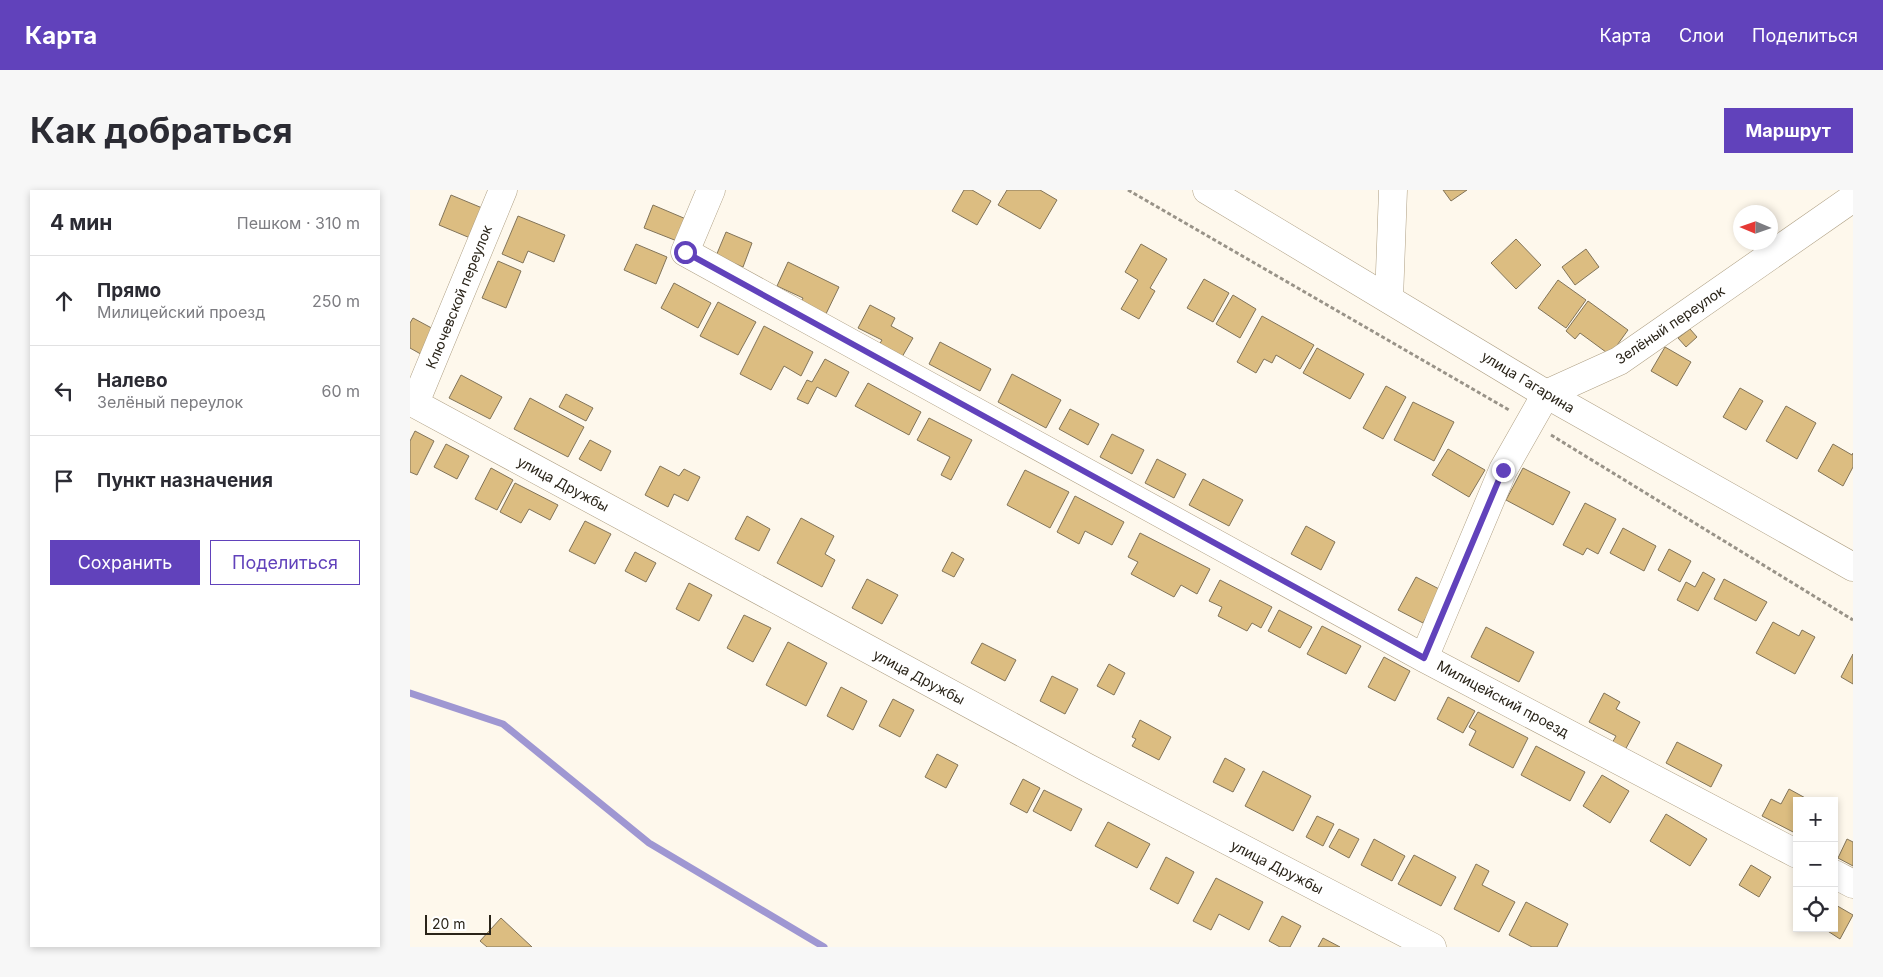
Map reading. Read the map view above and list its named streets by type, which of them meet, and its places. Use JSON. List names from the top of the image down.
{
  "streets": {
    "street": [
      "Ключевской переулок",
      "Зелёный переулок",
      "улица Гагарина",
      "улица Дружбы",
      "Милицейский проезд"
    ]
  },
  "crossings": [
    ["Ключевской переулок", "улица Дружбы"],
    ["Зелёный переулок", "улица Гагарина"]
  ],
  "scale_bar": "20 m",
  "north": "left",
  "page": {
    "header": "Карта",
    "nav": ["Карта", "Слои", "Поделиться"],
    "buttons": [
      "Маршрут",
      ["Сохранить", "Поделиться"]
    ],
    "title": "Как добраться",
    "heading": ["4 мин", "Пешком · 310 m"],
    "list": [
      ["Прямо", "Милицейский проезд", "250 m"],
      ["Налево", "Зелёный переулок", "60 m"],
      "Пункт назначения"
    ],
    "map_buttons": ["+", "−"],
    "scale": "20 m"
  }
}
